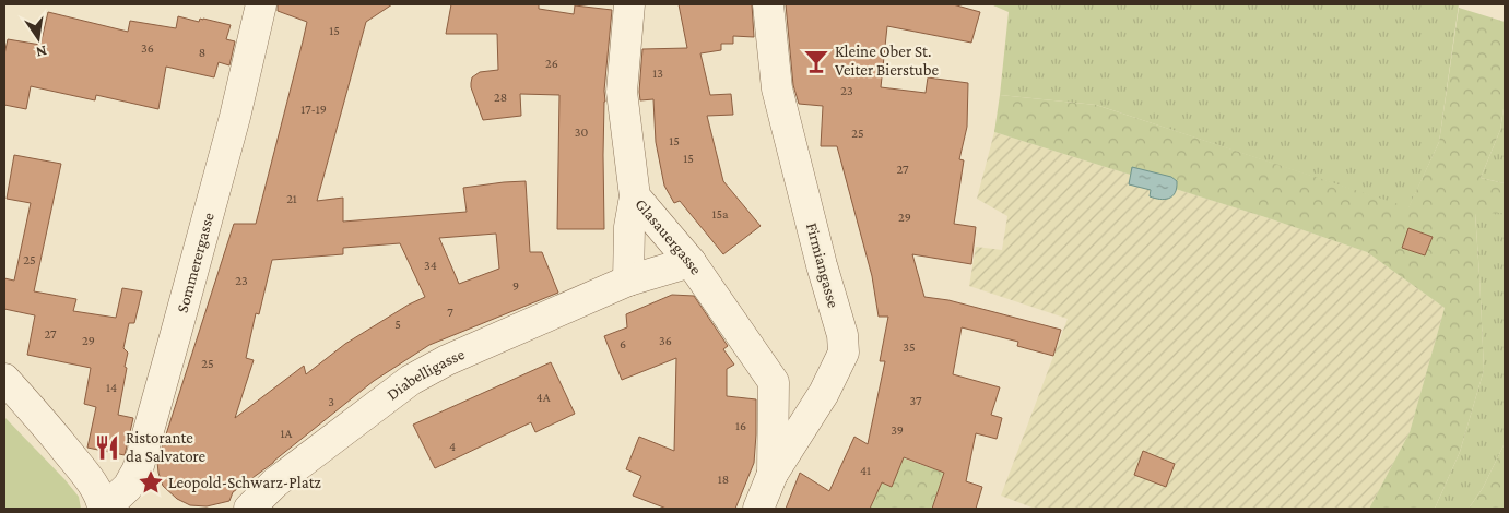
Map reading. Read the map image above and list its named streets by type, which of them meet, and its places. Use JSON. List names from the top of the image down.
{
  "streets": {
    "street": [
      "Glasauergasse",
      "Sommerergasse",
      "Firmiangasse",
      "Diabelligasse"
    ]
  },
  "crossings": [
    ["Glasauergasse", "Firmiangasse"],
    ["Glasauergasse", "Diabelligasse"]
  ],
  "places": {
    "bar": ["Kleine Ober St. Veiter Bierstube"],
    "restaurant": ["Ristorante da Salvatore"],
    "place": ["Leopold-Schwarz-Platz"]
  },
  "house_numbers": [
    "15",
    "36",
    "8",
    "26",
    "13",
    "23",
    "28",
    "17-19",
    "30",
    "25",
    "15",
    "15",
    "27",
    "21",
    "15a",
    "29",
    "25",
    "34",
    "23",
    "9",
    "7",
    "5",
    "27",
    "29",
    "36",
    "6",
    "35",
    "25",
    "14",
    "4A",
    "37",
    "3",
    "16",
    "39",
    "1A",
    "4",
    "41",
    "18"
  ],
  "north": "bottom"
}
